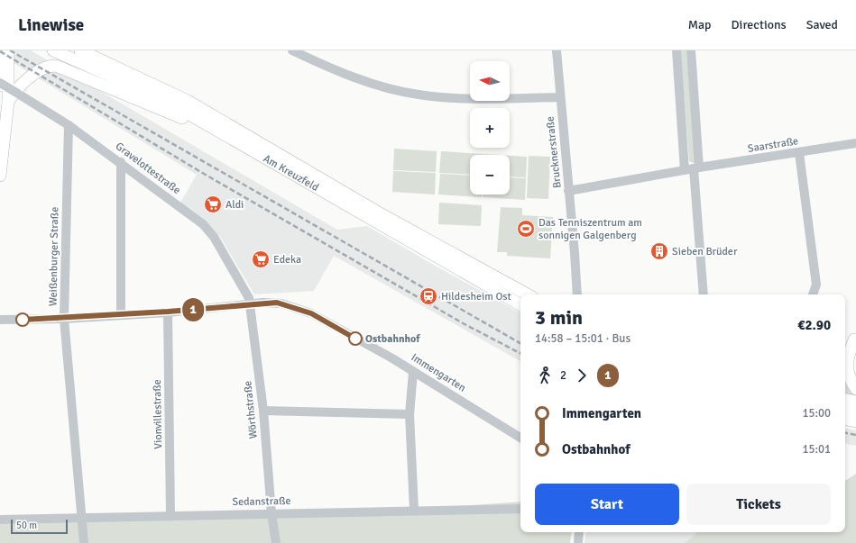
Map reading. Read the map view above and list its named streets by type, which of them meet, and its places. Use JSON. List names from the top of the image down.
{
  "streets": {
    "main road": ["Am Kreuzfeld"],
    "street": [
      "Saarstraße",
      "Brucknerstraße",
      "Gravelottestraße",
      "Weißenburger Straße",
      "Immengarten",
      "Wörthstraße",
      "Vionvillestraße",
      "Sedanstraße"
    ]
  },
  "crossings": [
    ["Saarstraße", "Brucknerstraße"],
    ["Gravelottestraße", "Weißenburger Straße"],
    ["Gravelottestraße", "Immengarten"],
    ["Gravelottestraße", "Wörthstraße"],
    ["Weißenburger Straße", "Immengarten"],
    ["Weißenburger Straße", "Sedanstraße"],
    ["Immengarten", "Wörthstraße"],
    ["Immengarten", "Vionvillestraße"],
    ["Wörthstraße", "Sedanstraße"],
    ["Vionvillestraße", "Sedanstraße"]
  ],
  "places": {
    "supermarket": ["Aldi", "Edeka"],
    "sports": ["Das Tenniszentrum am sonnigen Galgenberg"],
    "building": ["Sieben Brüder"],
    "station": ["Hildesheim Ost"],
    "other": ["Ostbahnhof"]
  },
  "lines": ["bus line 1"],
  "scale_bar": "50 m",
  "north": "left",
  "page": {
    "header": "Linewise",
    "nav": ["Map", "Directions", "Saved"],
    "on_map": "1",
    "map_buttons": ["+", "−"],
    "heading": ["3 min", "14:58 – 15:01 · Bus", "€2.90"],
    "legs": ["2", "1"],
    "list": [
      {
        "name": "Immengarten",
        "value": "15:00"
      },
      {
        "name": "Ostbahnhof",
        "value": "15:01"
      }
    ],
    "buttons": ["Start", "Tickets"],
    "scale": "50 m"
  }
}
